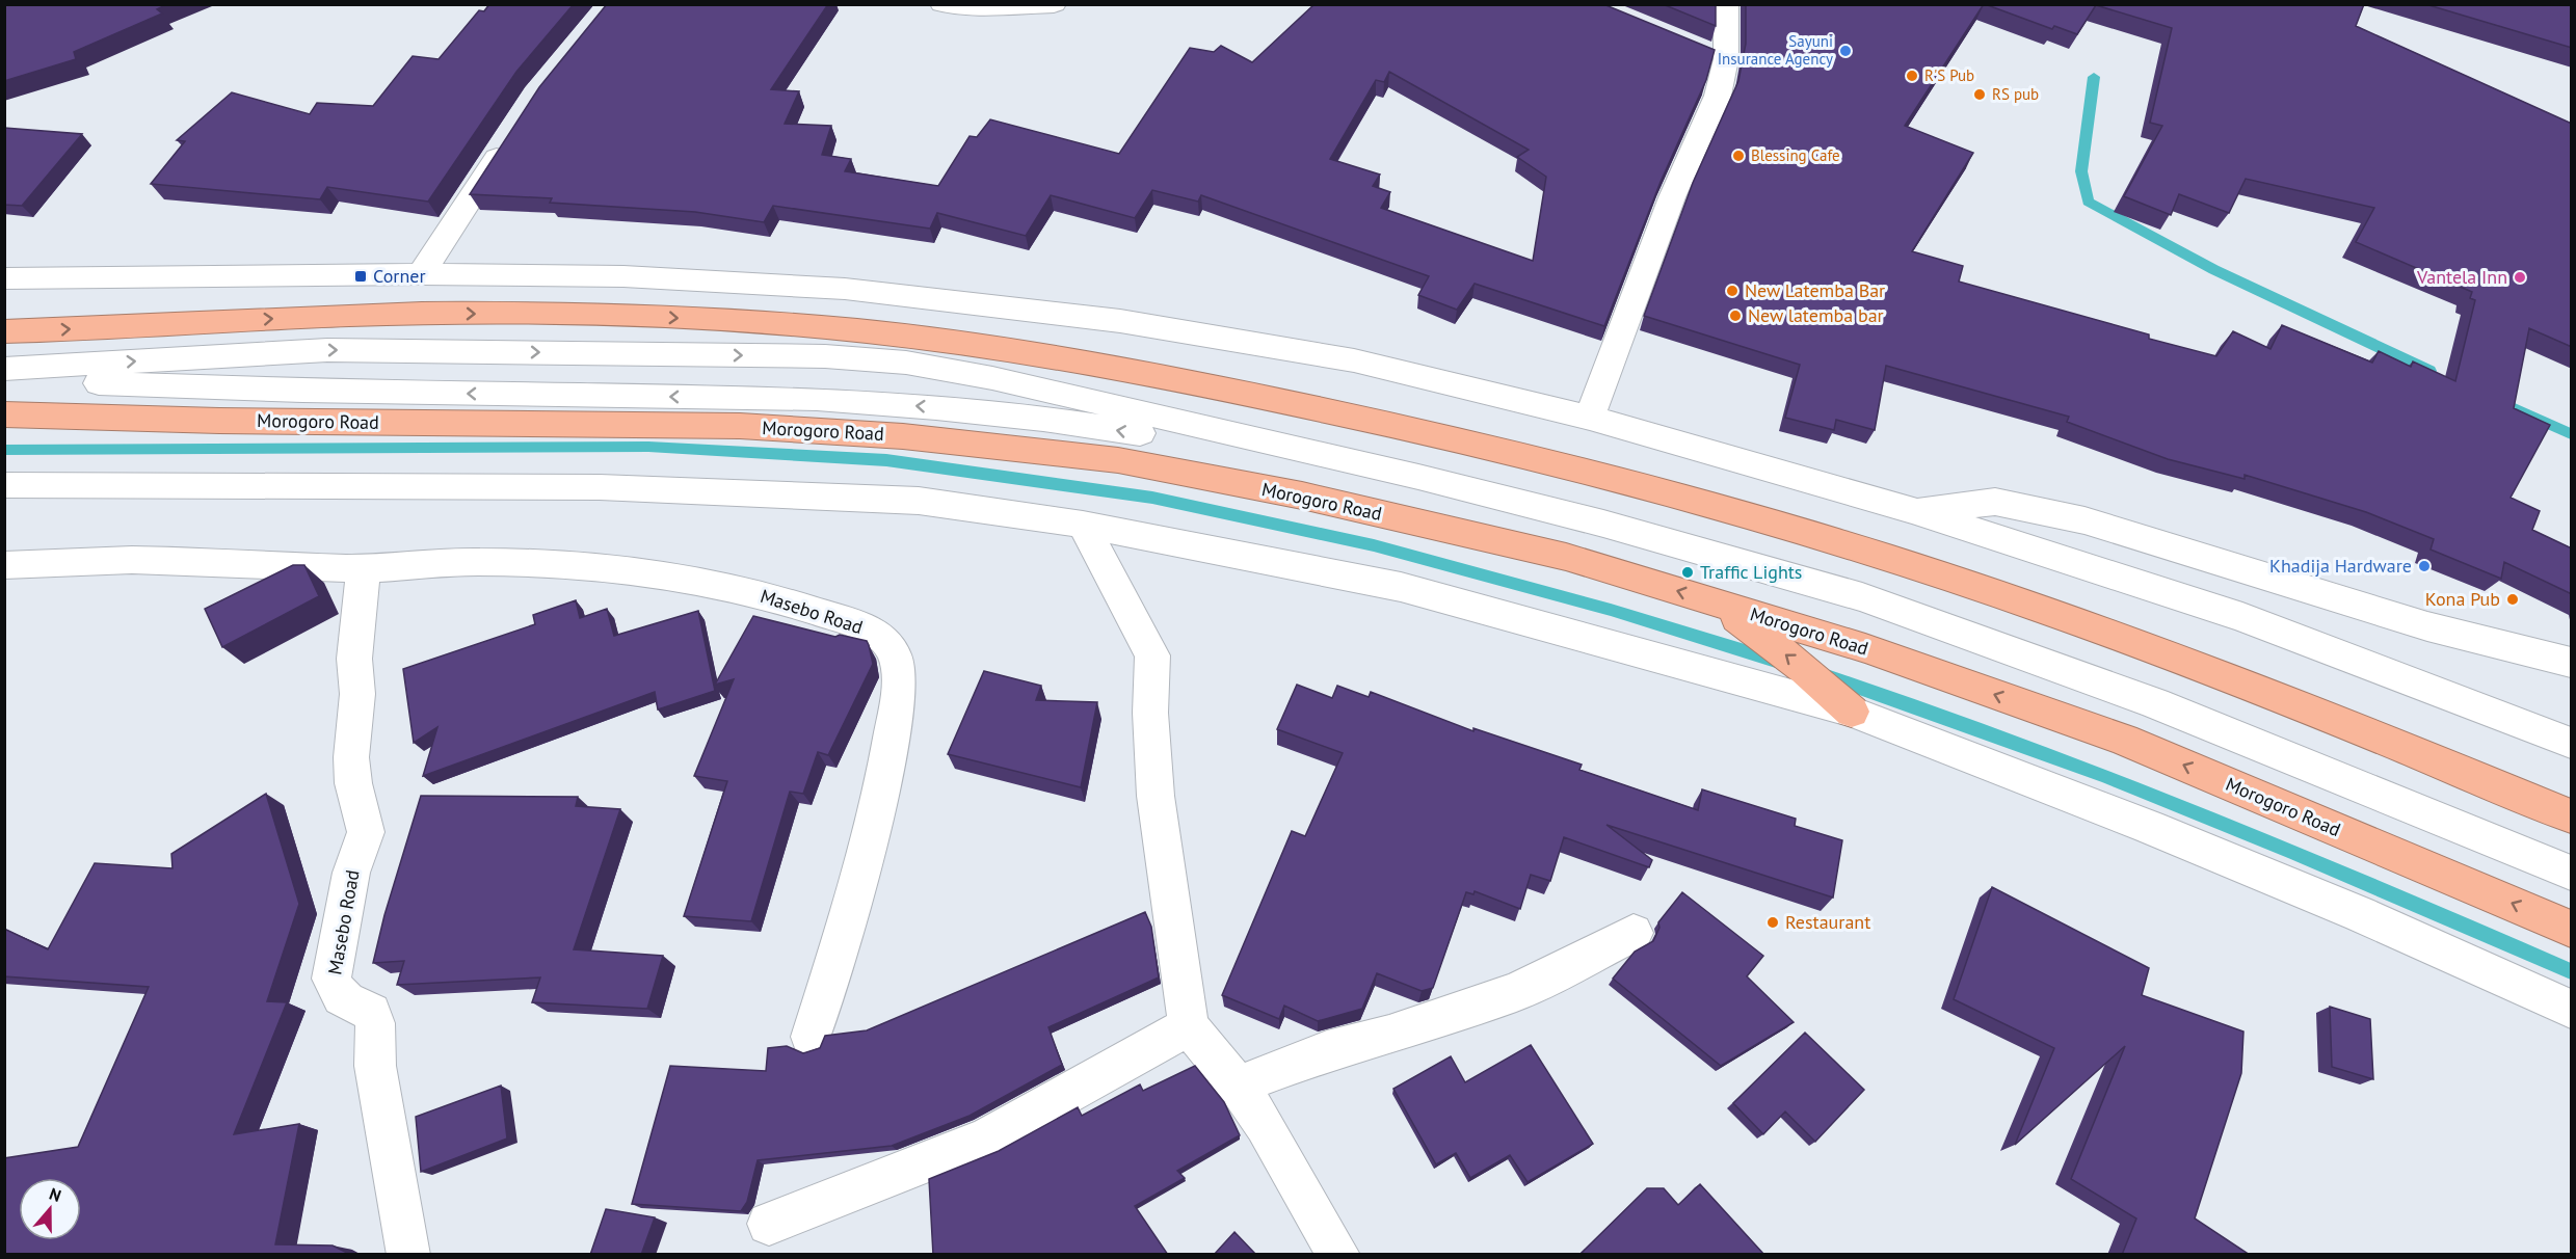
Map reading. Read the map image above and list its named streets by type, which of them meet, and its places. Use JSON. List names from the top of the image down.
{
  "streets": {
    "highway": ["Morogoro Road"],
    "street": ["Masebo Road"]
  },
  "places": {
    "other": [
      "Sayuni Insurance Agency",
      "R'S Pub",
      "RS pub",
      "Blessing Cafe",
      "Vantela Inn",
      "New Latemba Bar",
      "New latemba bar",
      "Khadija Hardware",
      "Traffic Lights",
      "Kona Pub",
      "Restaurant"
    ],
    "transit": ["Corner"]
  },
  "north": "top"
}
